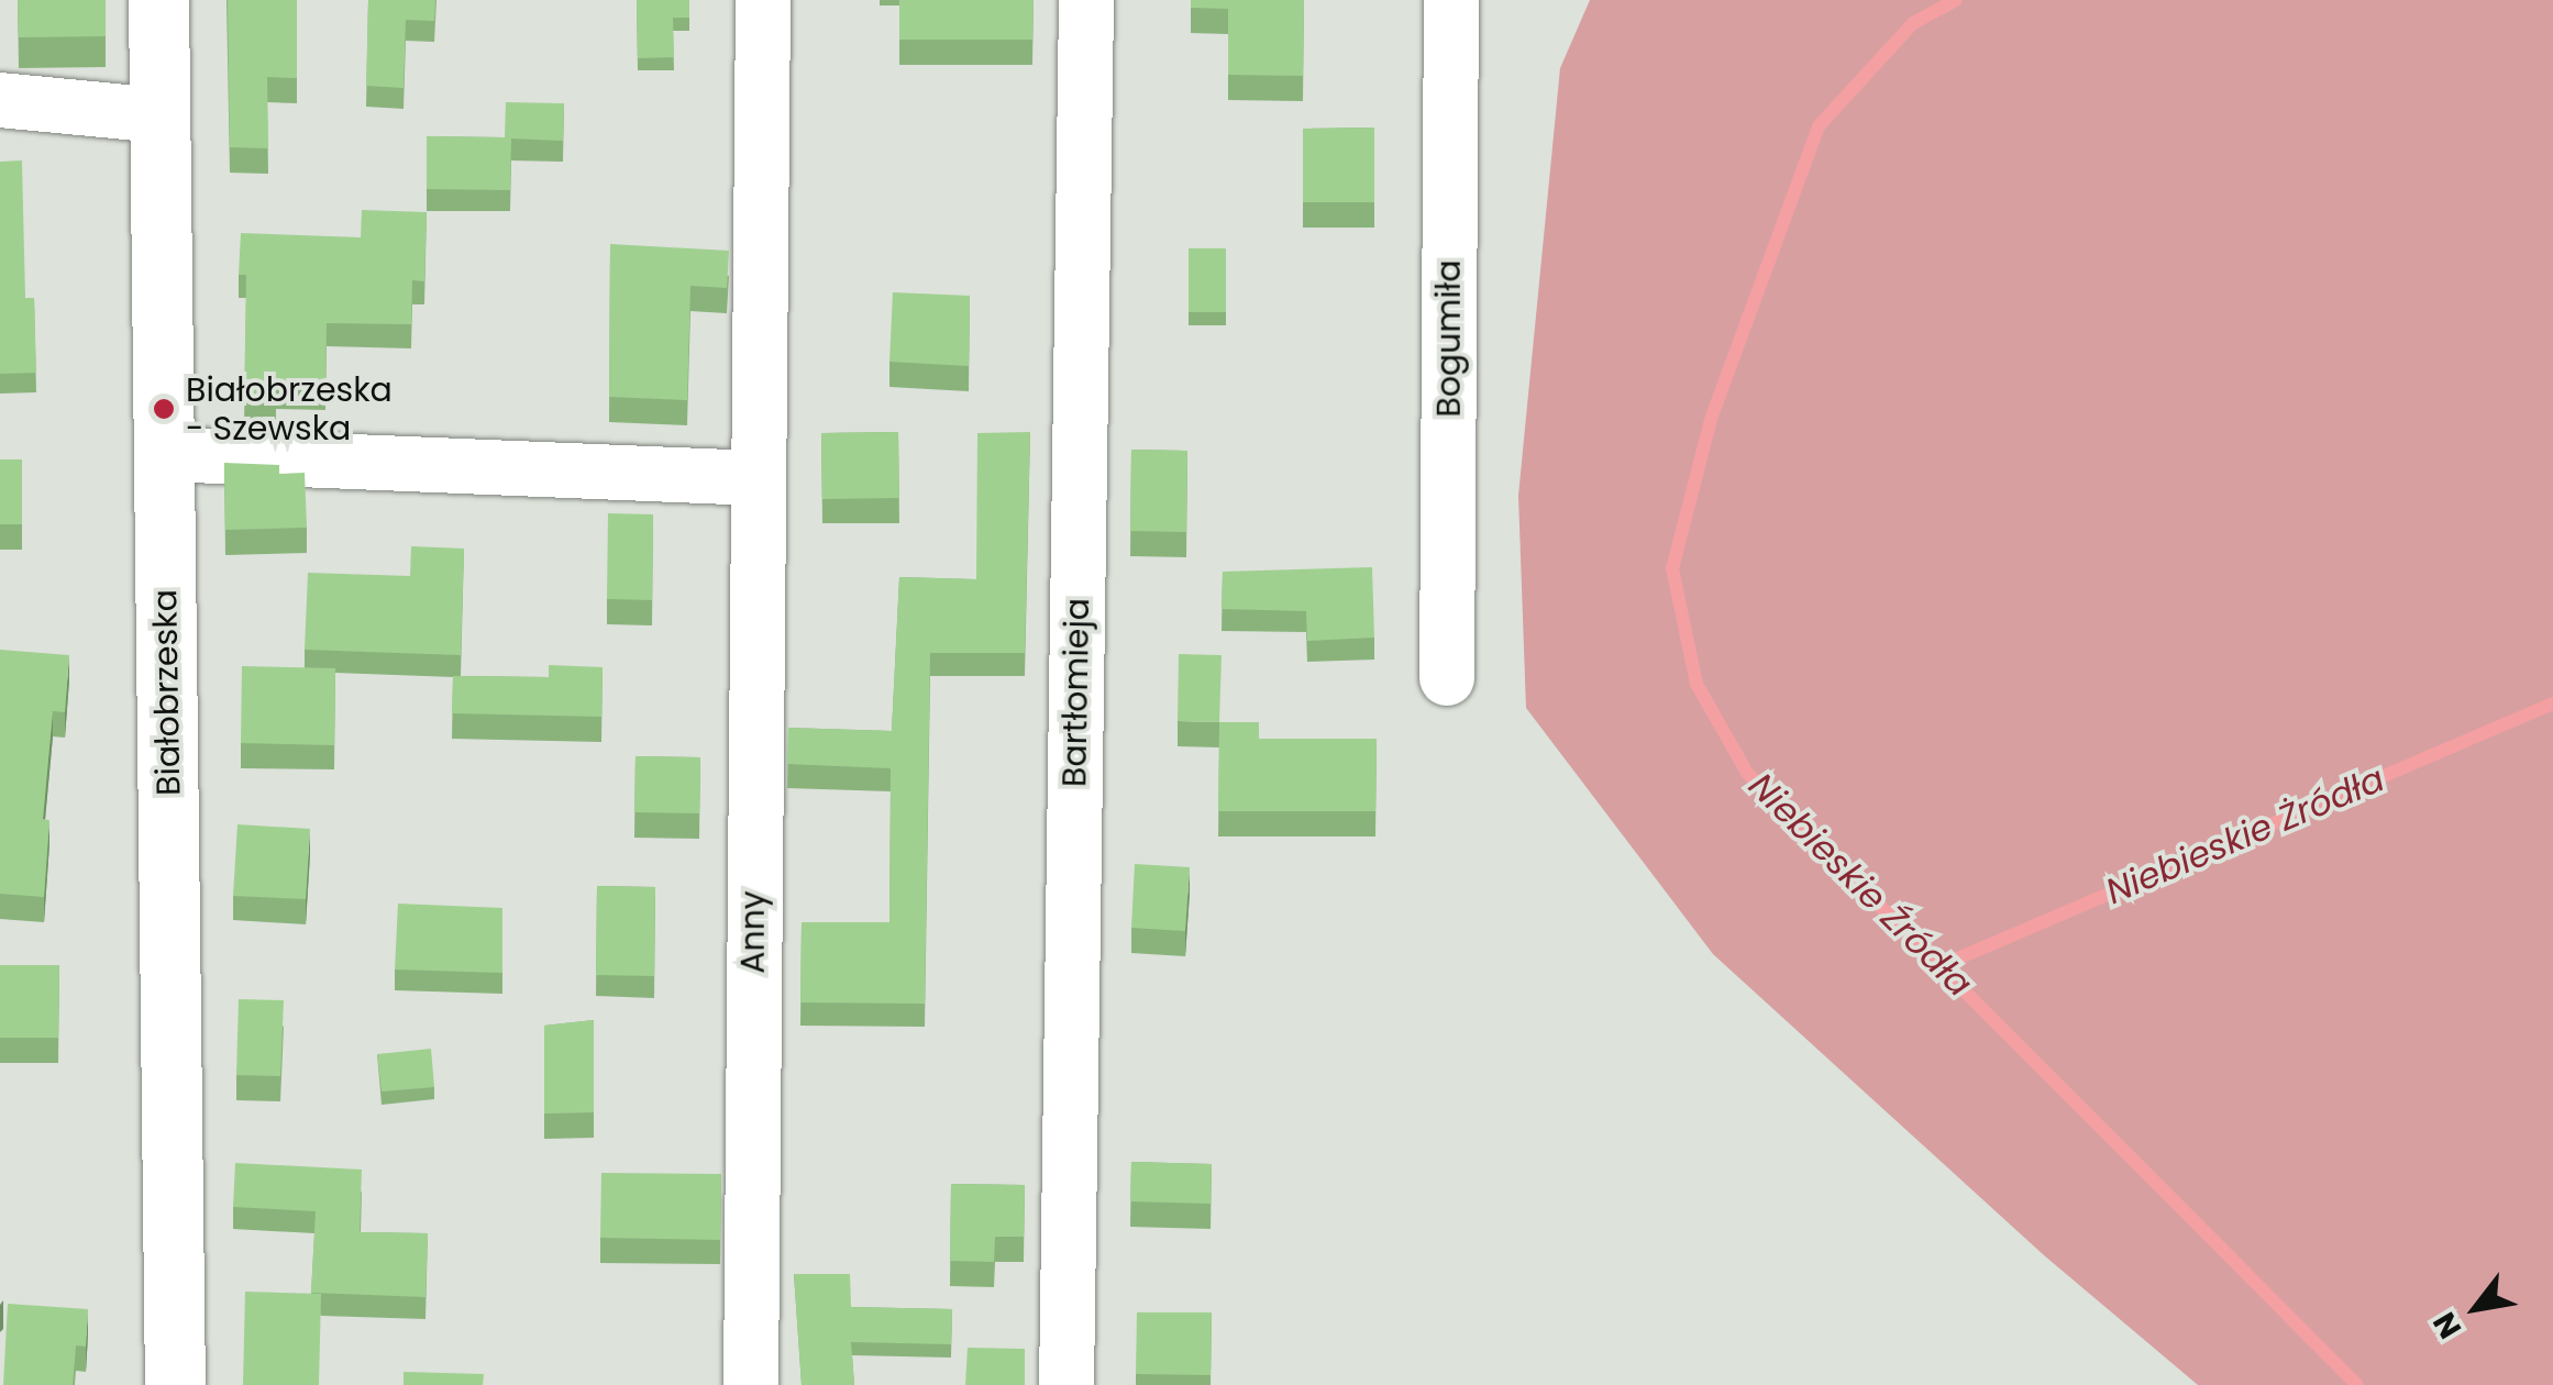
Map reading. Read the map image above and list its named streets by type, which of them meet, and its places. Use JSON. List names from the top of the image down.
{
  "streets": {
    "main road": ["Białobrzeska"],
    "street": ["Bogumiła", "Bartłomieja", "Anny"]
  },
  "water": ["Niebieskie Żródła", "Niebieskie Źródła"],
  "places": ["Białobrzeska - Szewska"],
  "north": "bottom left"
}
